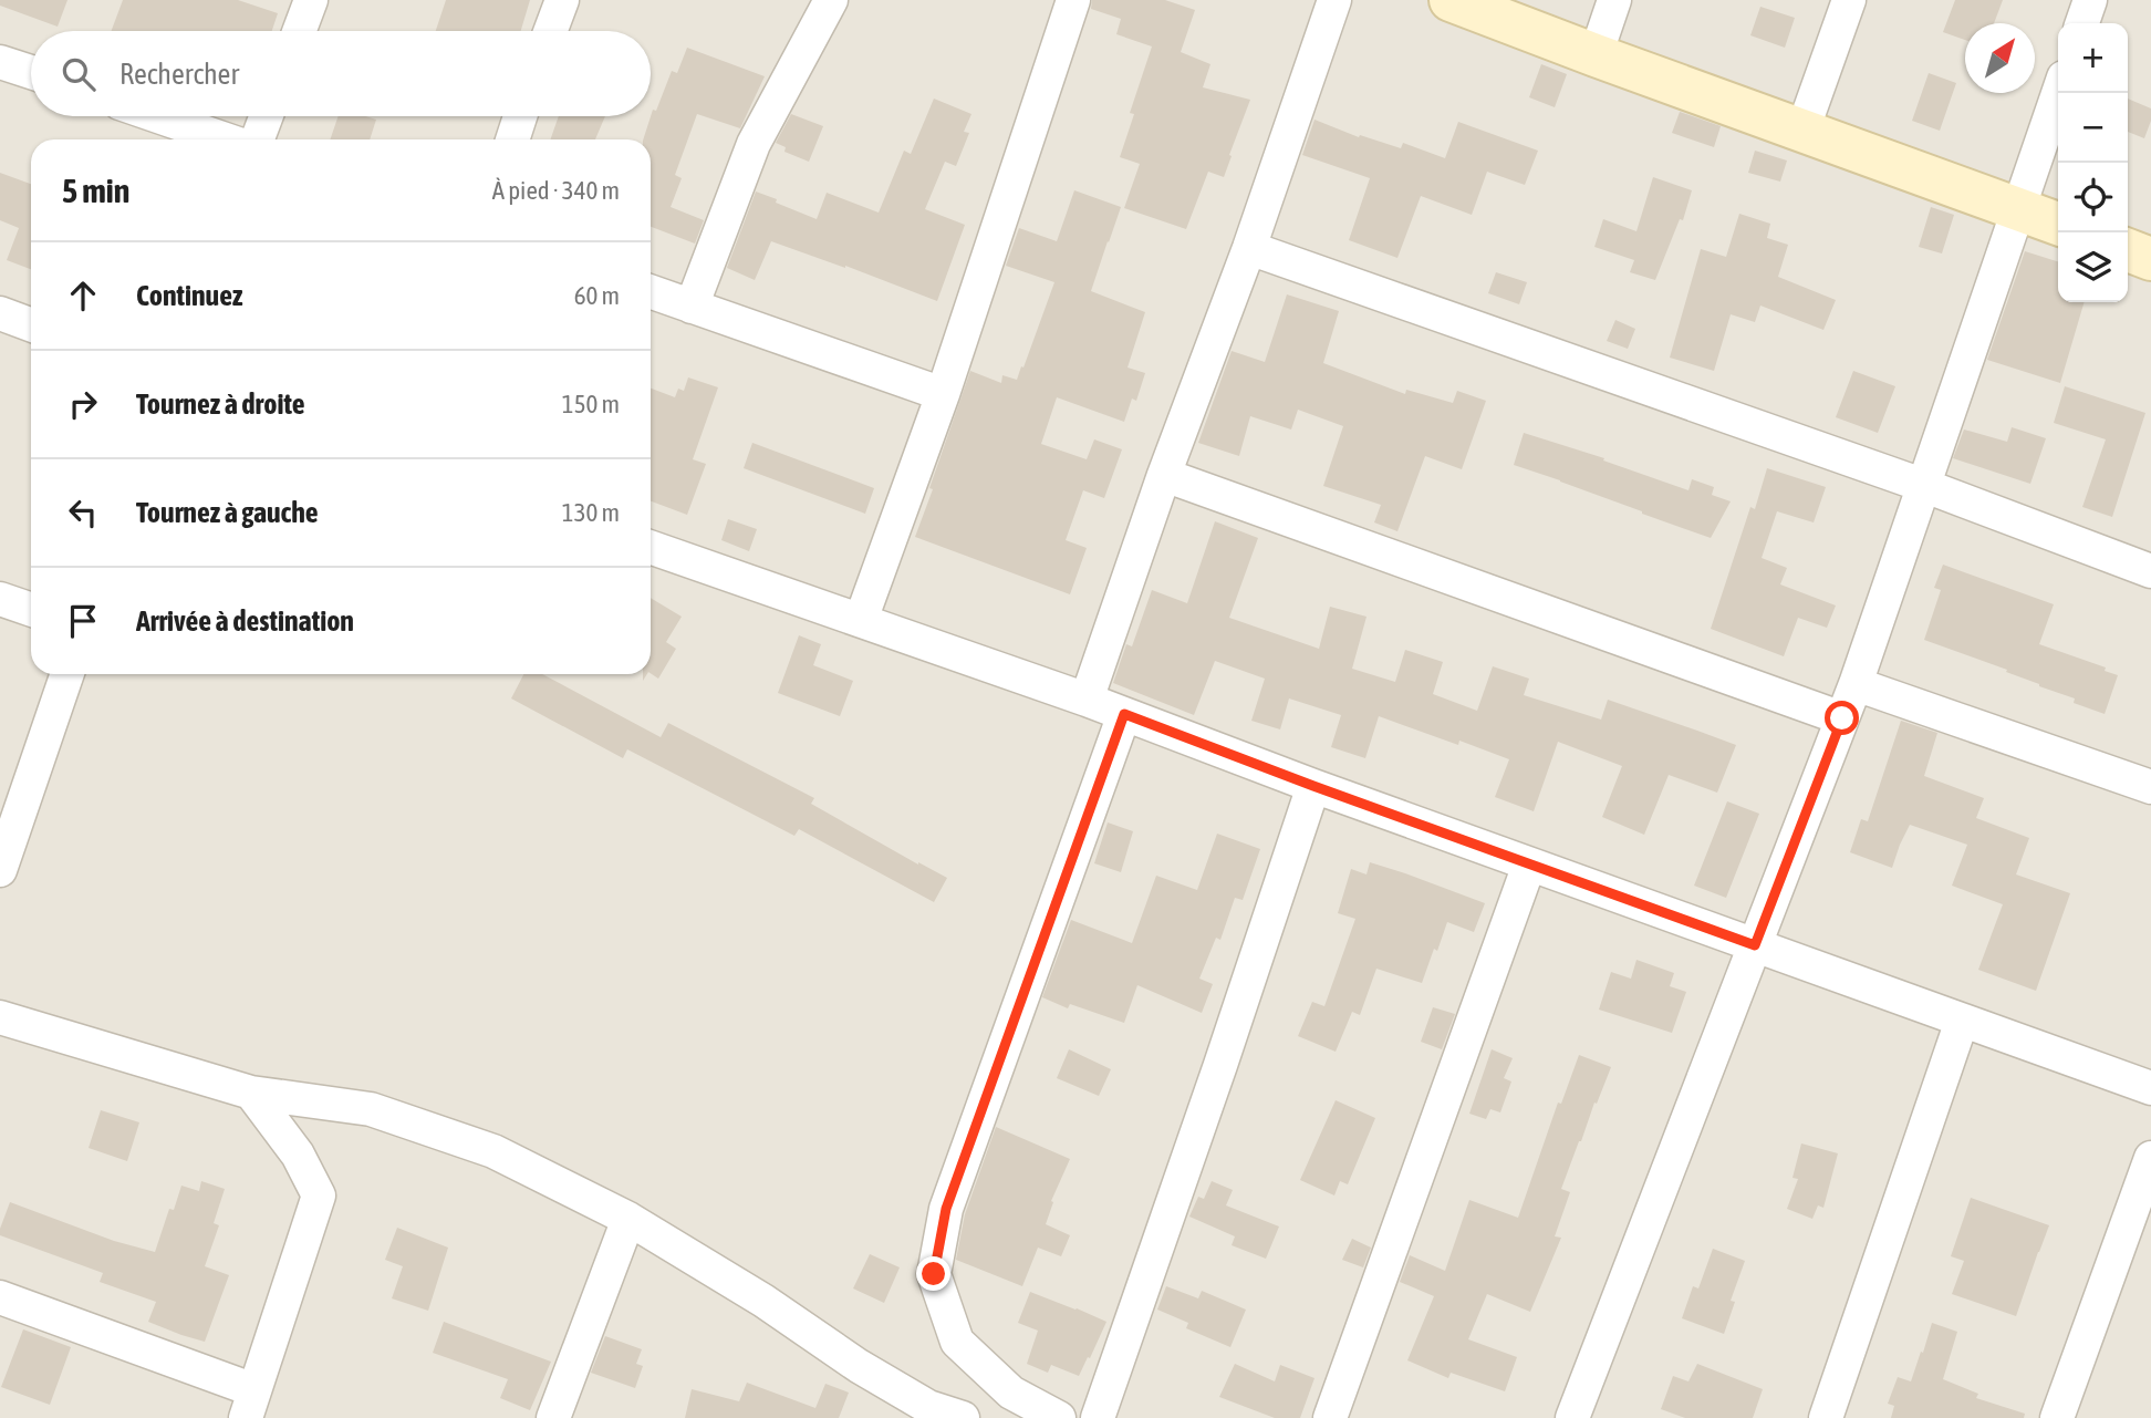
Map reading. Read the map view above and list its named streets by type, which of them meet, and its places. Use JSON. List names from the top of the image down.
{
  "north": "top right",
  "page": {
    "map_buttons": ["+", "−"],
    "search": "Rechercher",
    "heading": ["5 min", "À pied · 340 m"],
    "list": [
      ["Continuez", "60 m"],
      ["Tournez à droite", "150 m"],
      ["Tournez à gauche", "130 m"],
      "Arrivée à destination"
    ]
  }
}
